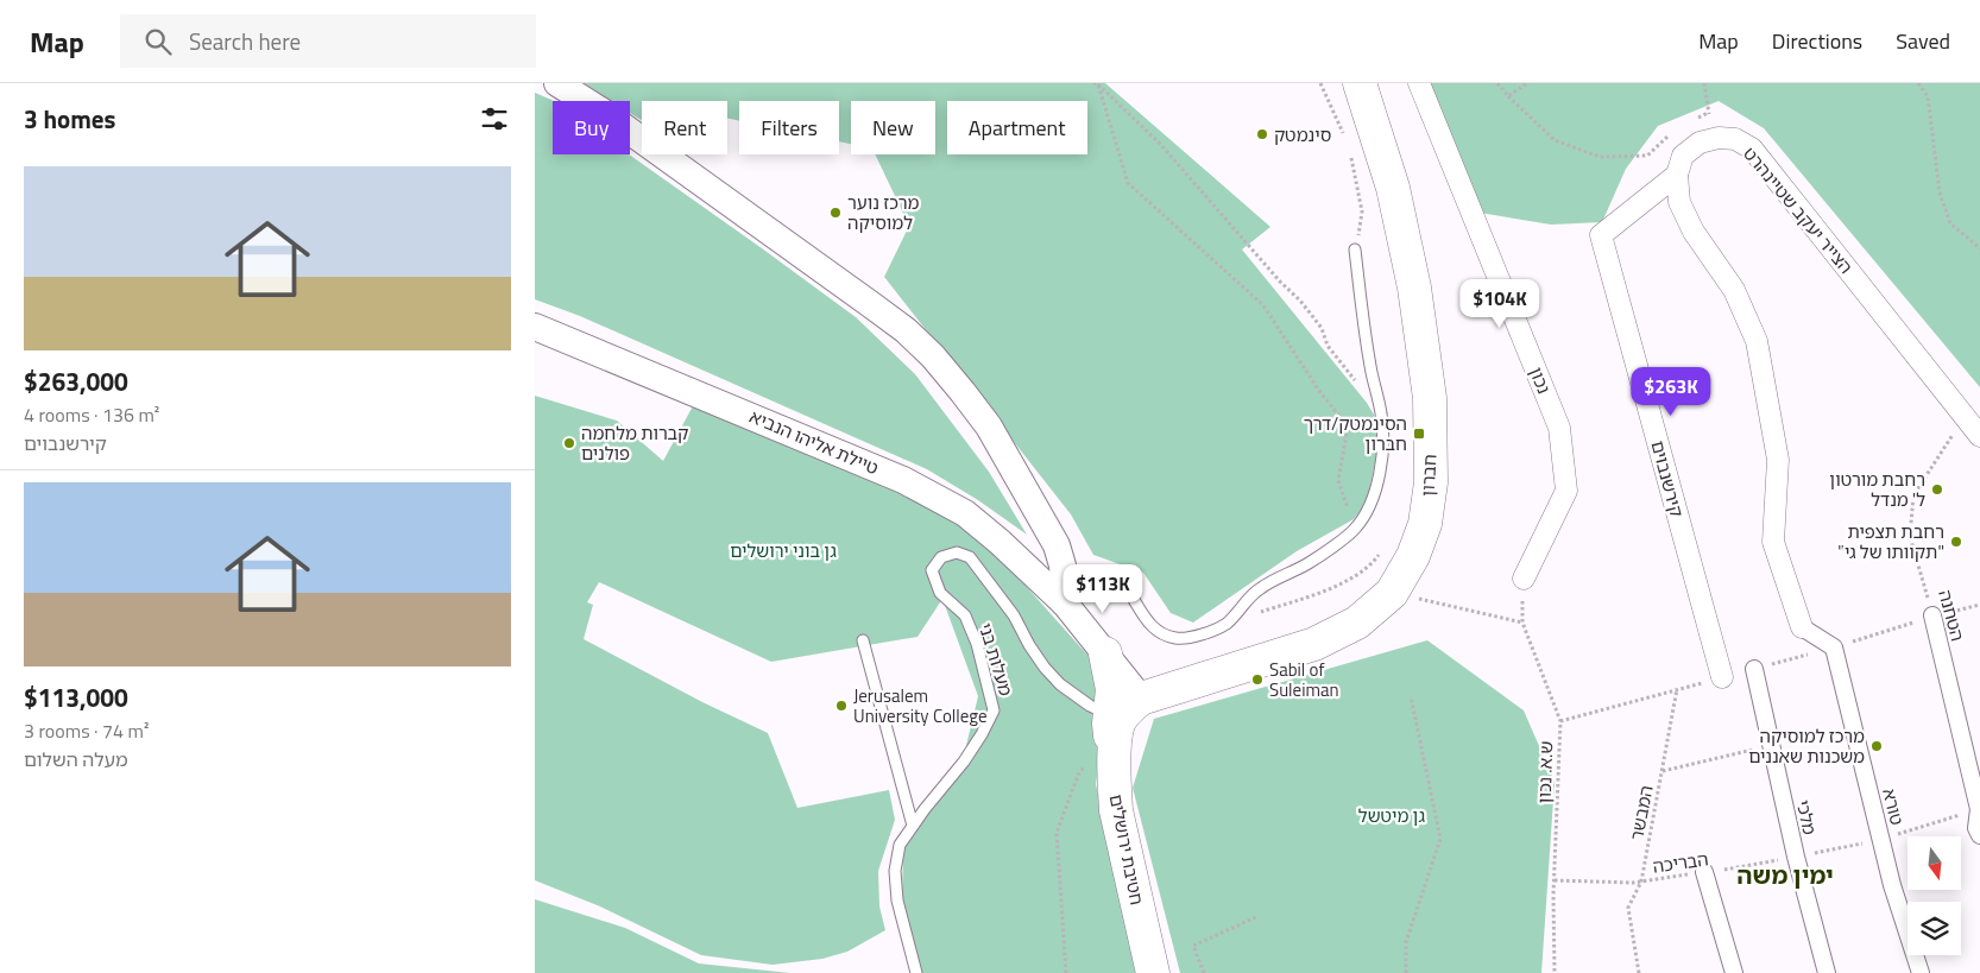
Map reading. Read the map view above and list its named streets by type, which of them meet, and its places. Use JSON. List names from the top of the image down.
{
  "streets": {
    "highway": ["חברון", "חטיבת ירושלים"],
    "street": [
      "הצייר יעקב שטיינהרט",
      "נכון",
      "טיילת אליהו הנביא",
      "קירשנבוים",
      "הטחנה",
      "טורא",
      "מלכי"
    ],
    "lane": ["מעלות בני"],
    "path": ["ש.א. נכון", "המבשר", "הבריכה"]
  },
  "crossings": [
    ["הצייר יעקב שטיינהרט", "קירשנבוים"],
    ["הצייר יעקב שטיינהרט", "הטחנה"],
    ["נכון", "ש.א. נכון"],
    ["טיילת אליהו הנביא", "חטיבת ירושלים"],
    ["חברון", "מעלות בני"],
    ["חברון", "חטיבת ירושלים"],
    ["הטחנה", "הבריכה"],
    ["מעלות בני", "חטיבת ירושלים"],
    ["ש.א. נכון", "הבריכה"],
    ["טורא", "הבריכה"],
    ["המבשר", "הבריכה"],
    ["מלכי", "הבריכה"]
  ],
  "districts": ["ימין משה"],
  "parks": ["גן בוני ירושלים", "גן מיטשל"],
  "places": {
    "other": [
      "סינמטק",
      "מרכז נוער למוסיקה",
      "קברות מלחמה פולנים",
      "רחבת מורטון ל' מנדל",
      "רחבת תצפית \"תקוותו של גי\"",
      "Sabil of Suleiman",
      "Jerusalem University College",
      "מרכז למוסיקה משכנות שאננים"
    ],
    "transit": ["הסינמטק/דרך חברון"]
  },
  "north": "bottom",
  "page": {
    "header": "Map",
    "search": "Search here",
    "nav": ["Map", "Directions", "Saved"],
    "heading": "3 homes",
    "chip": [
      "Buy",
      "Rent",
      "Filters",
      "New",
      "Apartment"
    ],
    "list": [
      {
        "name": "$263,000",
        "note": "4 rooms · 136 m² · קירשנבוים"
      },
      {
        "name": "$113,000",
        "note": "3 rooms · 74 m² · מעלה השלום"
      }
    ],
    "price": ["$104K", "$263K", "$113K"]
  }
}
